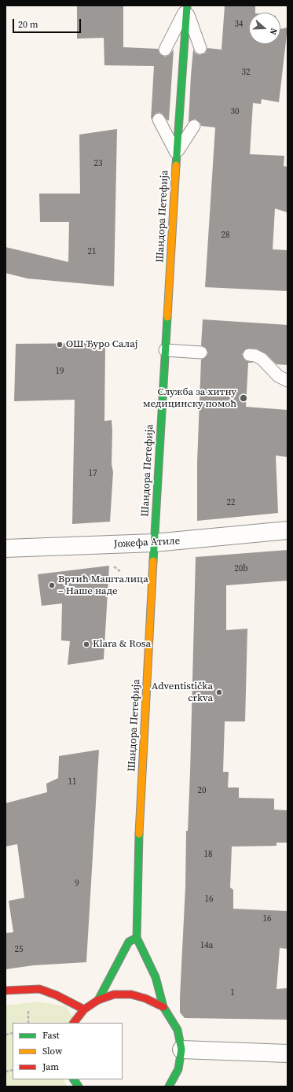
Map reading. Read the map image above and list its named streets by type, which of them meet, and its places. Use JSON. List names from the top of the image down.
{
  "streets": {
    "street": ["Шандора Петефија", "Јожефа Атиле"]
  },
  "crossings": [
    ["Шандора Петефија", "Јожефа Атиле"]
  ],
  "places": [
    "ОШ Ђуро Салај",
    "Служба за хитну медицинску помоћ",
    "Вртић Машталица – Наше наде",
    "Klara & Rosa",
    "Adventistička crkva"
  ],
  "house_numbers": [
    "34",
    "32",
    "30",
    "23",
    "28",
    "21",
    "19",
    "17",
    "22",
    "20b",
    "11",
    "20",
    "18",
    "9",
    "16",
    "16",
    "14a",
    "25",
    "1"
  ],
  "legend": ["Fast", "Slow", "Jam"],
  "scale_bar": "20 m",
  "north": "right"
}
